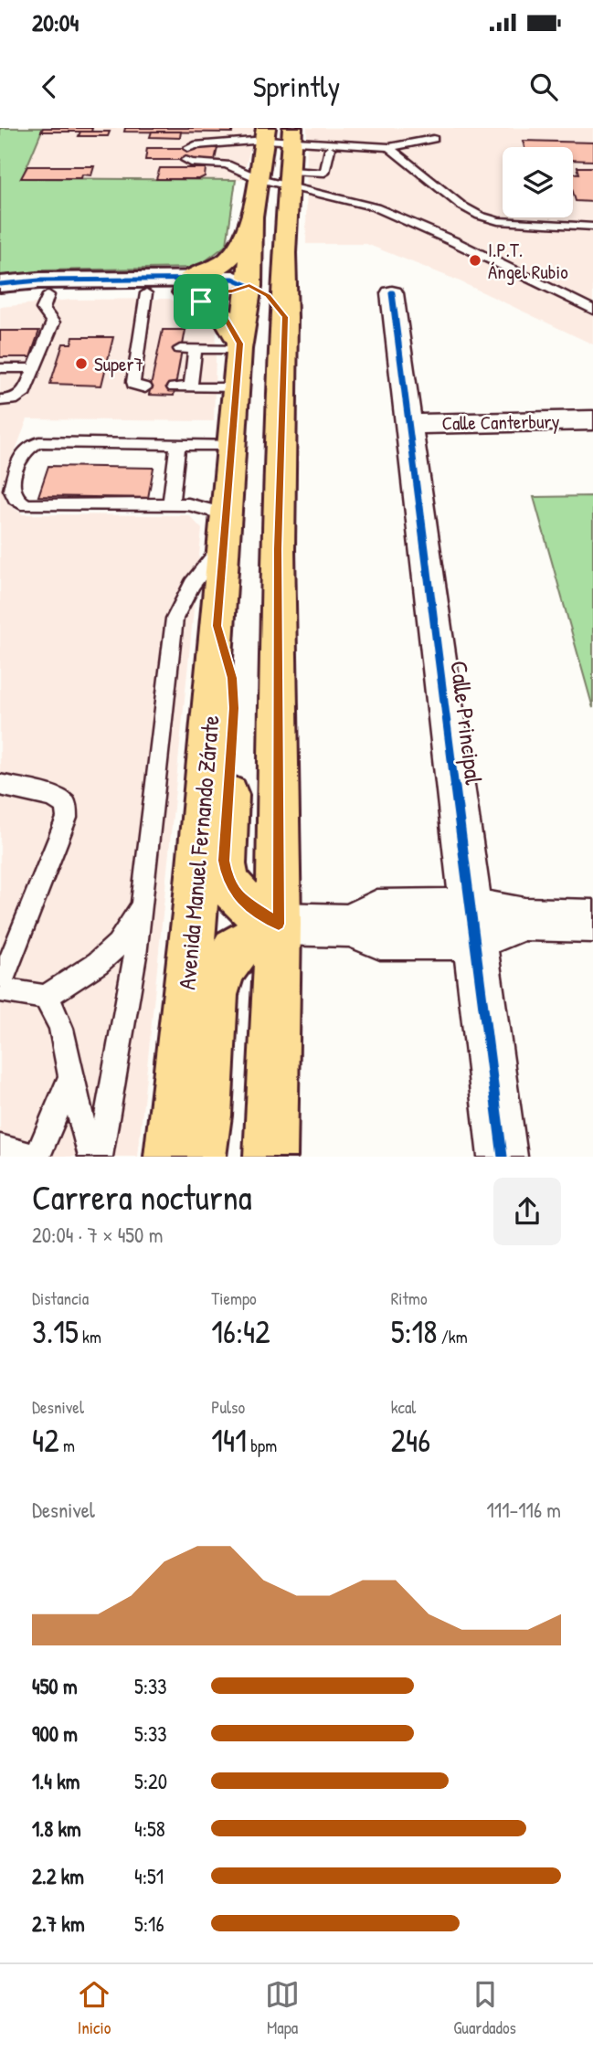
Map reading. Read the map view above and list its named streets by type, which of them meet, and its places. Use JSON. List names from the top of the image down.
{
  "streets": {
    "main road": ["Avenida Manuel Fernando Zárate"],
    "street": ["Calle Canterbury", "Calle Principal"]
  },
  "crossings": [
    ["Calle Canterbury", "Calle Principal"]
  ],
  "places": ["I.P.T. Ángel Rubio", "Super7"],
  "page": {
    "status": "20:04",
    "header": "Sprintly",
    "heading": ["Carrera nocturna", "20:04 · 7 × 450 m"],
    "stats": [
      ["Distancia", "3.15 km"],
      ["Tiempo", "16:42"],
      ["Ritmo", "5:18 /km"],
      ["Desnivel", "42 m"],
      ["Pulso", "141 bpm"],
      ["kcal", "246"]
    ],
    "chart": ["Desnivel", "111–116 m"],
    "list": [
      {
        "name": "450 m",
        "note": "5:33"
      },
      {
        "name": "900 m",
        "note": "5:33"
      },
      {
        "name": "1.4 km",
        "note": "5:20"
      },
      {
        "name": "1.8 km",
        "note": "4:58"
      },
      {
        "name": "2.2 km",
        "note": "4:51"
      },
      {
        "name": "2.7 km",
        "note": "5:16"
      }
    ],
    "tabs": ["Inicio", "Mapa", "Guardados"]
  }
}
